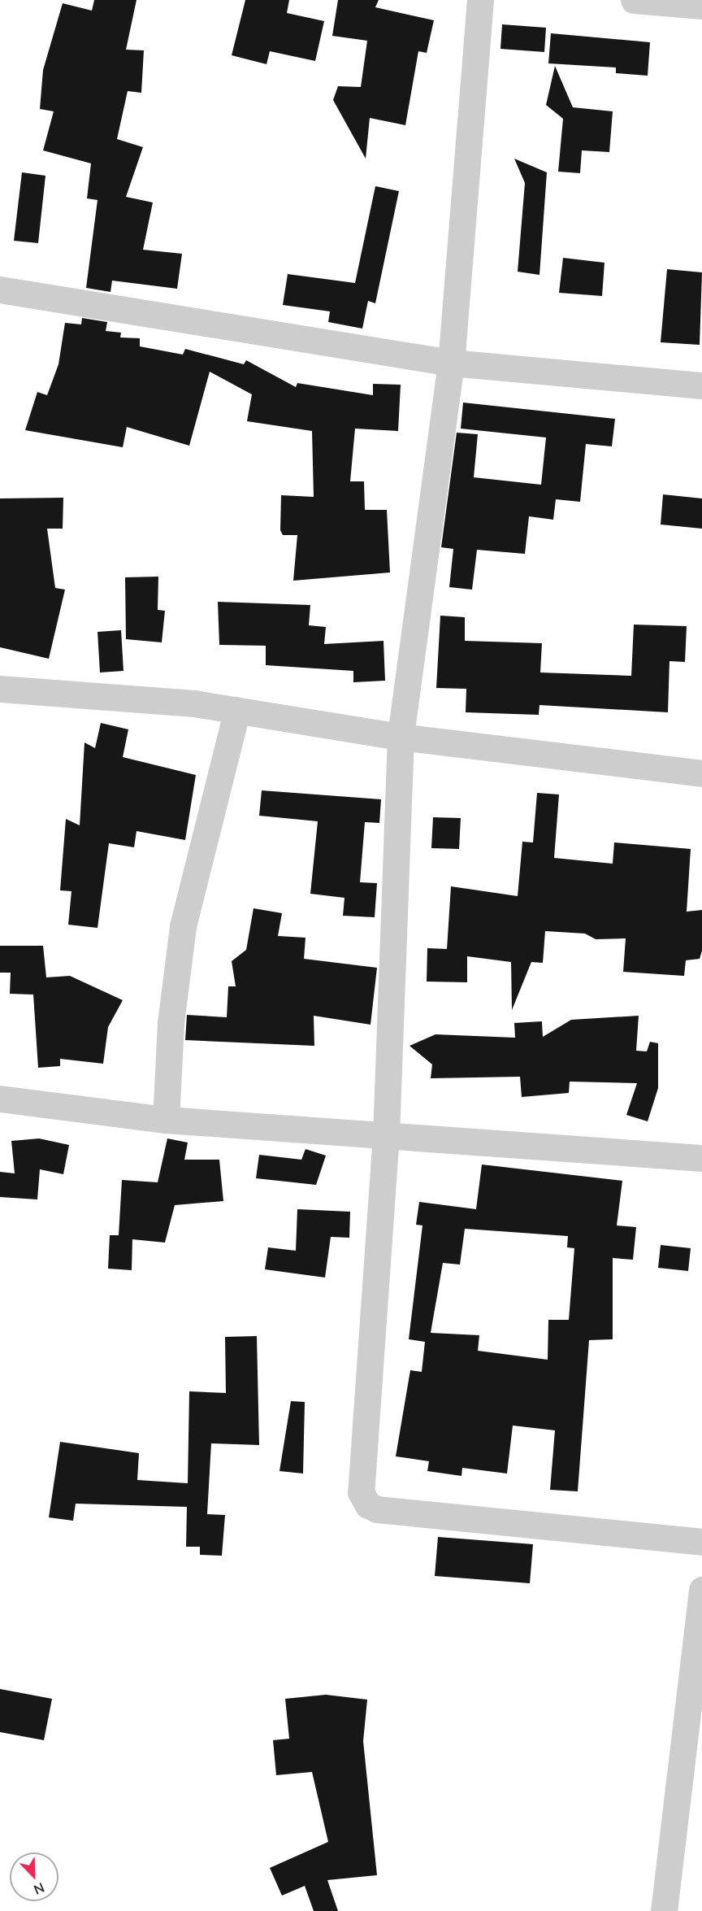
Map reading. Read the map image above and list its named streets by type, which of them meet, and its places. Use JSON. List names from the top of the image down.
{
  "north": "bottom right"
}
